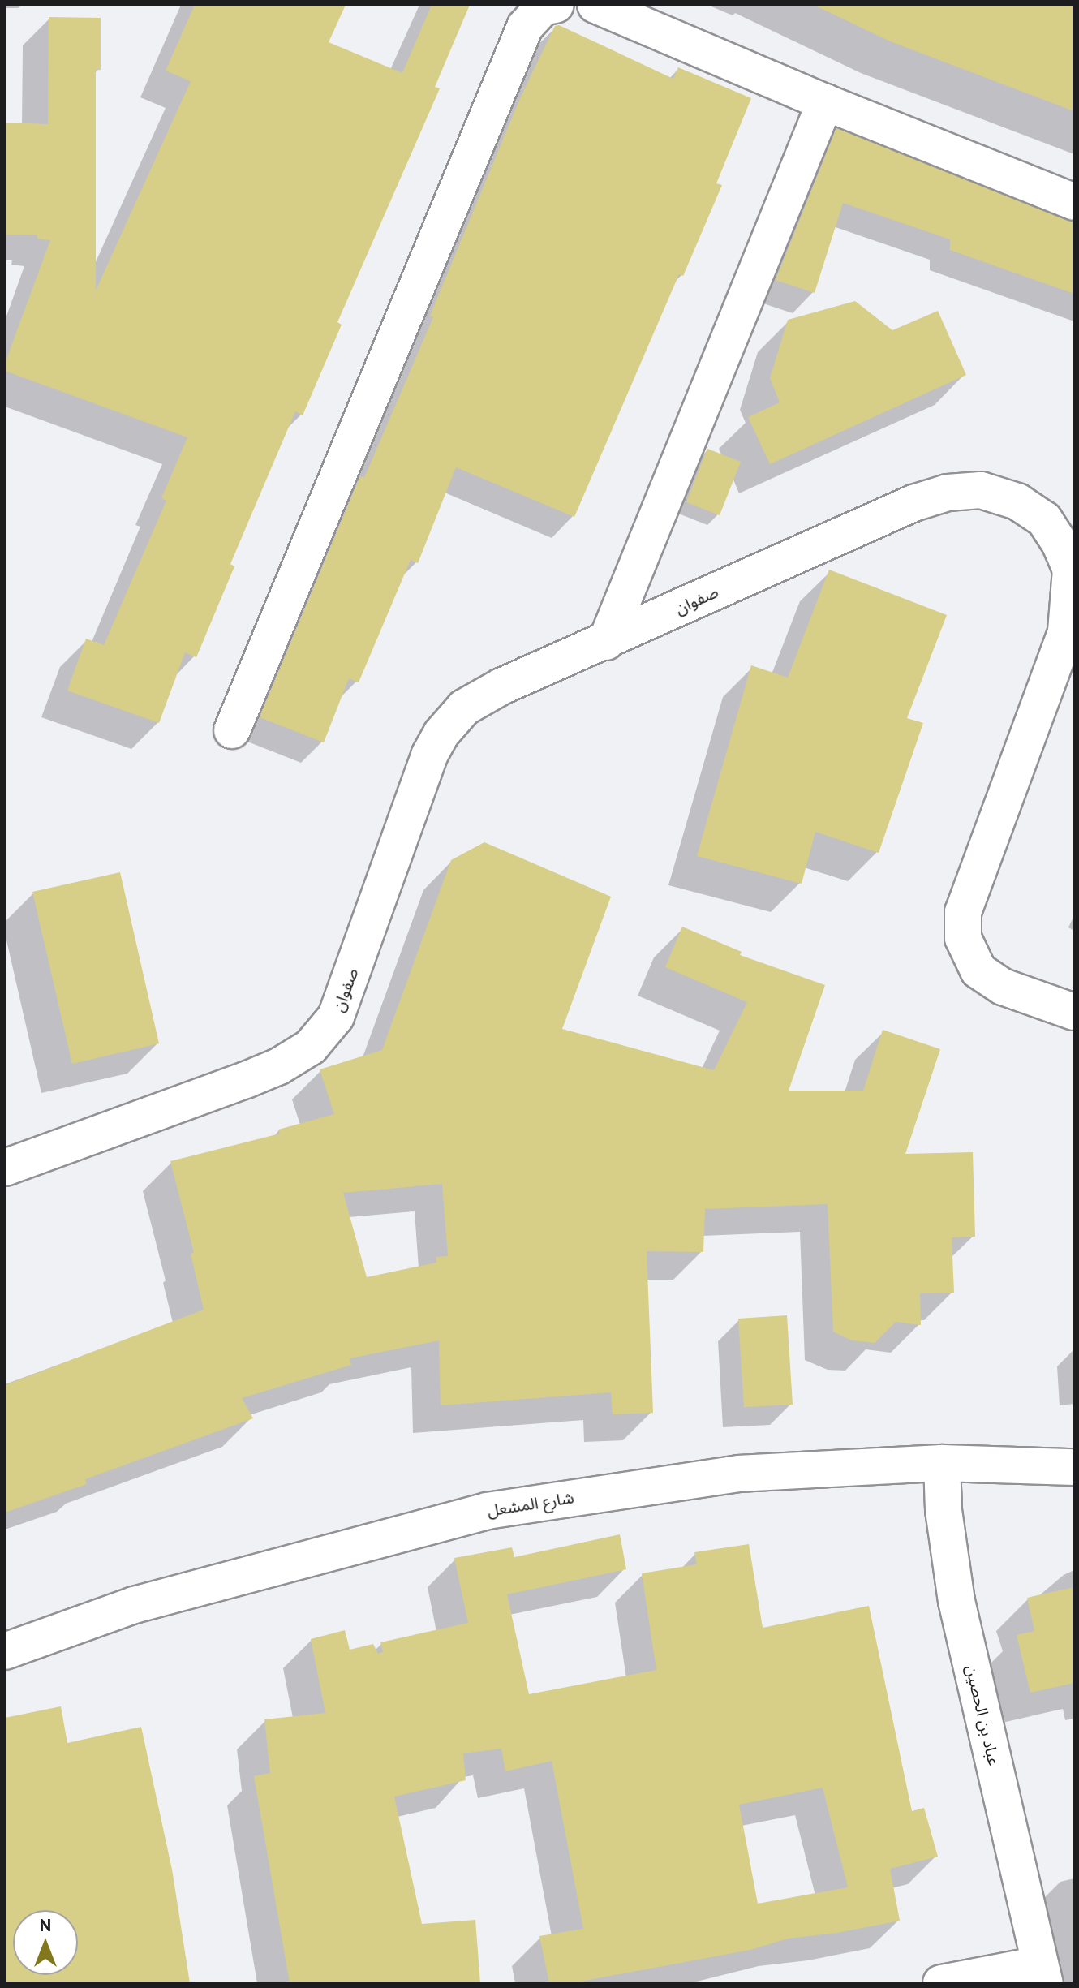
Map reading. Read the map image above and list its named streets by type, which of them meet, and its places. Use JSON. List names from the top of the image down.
{
  "streets": {
    "street": ["صفوان", "شارع المشعل", "عباد بن الحصين"]
  },
  "crossings": [
    ["شارع المشعل", "عباد بن الحصين"]
  ],
  "north": "top"
}
